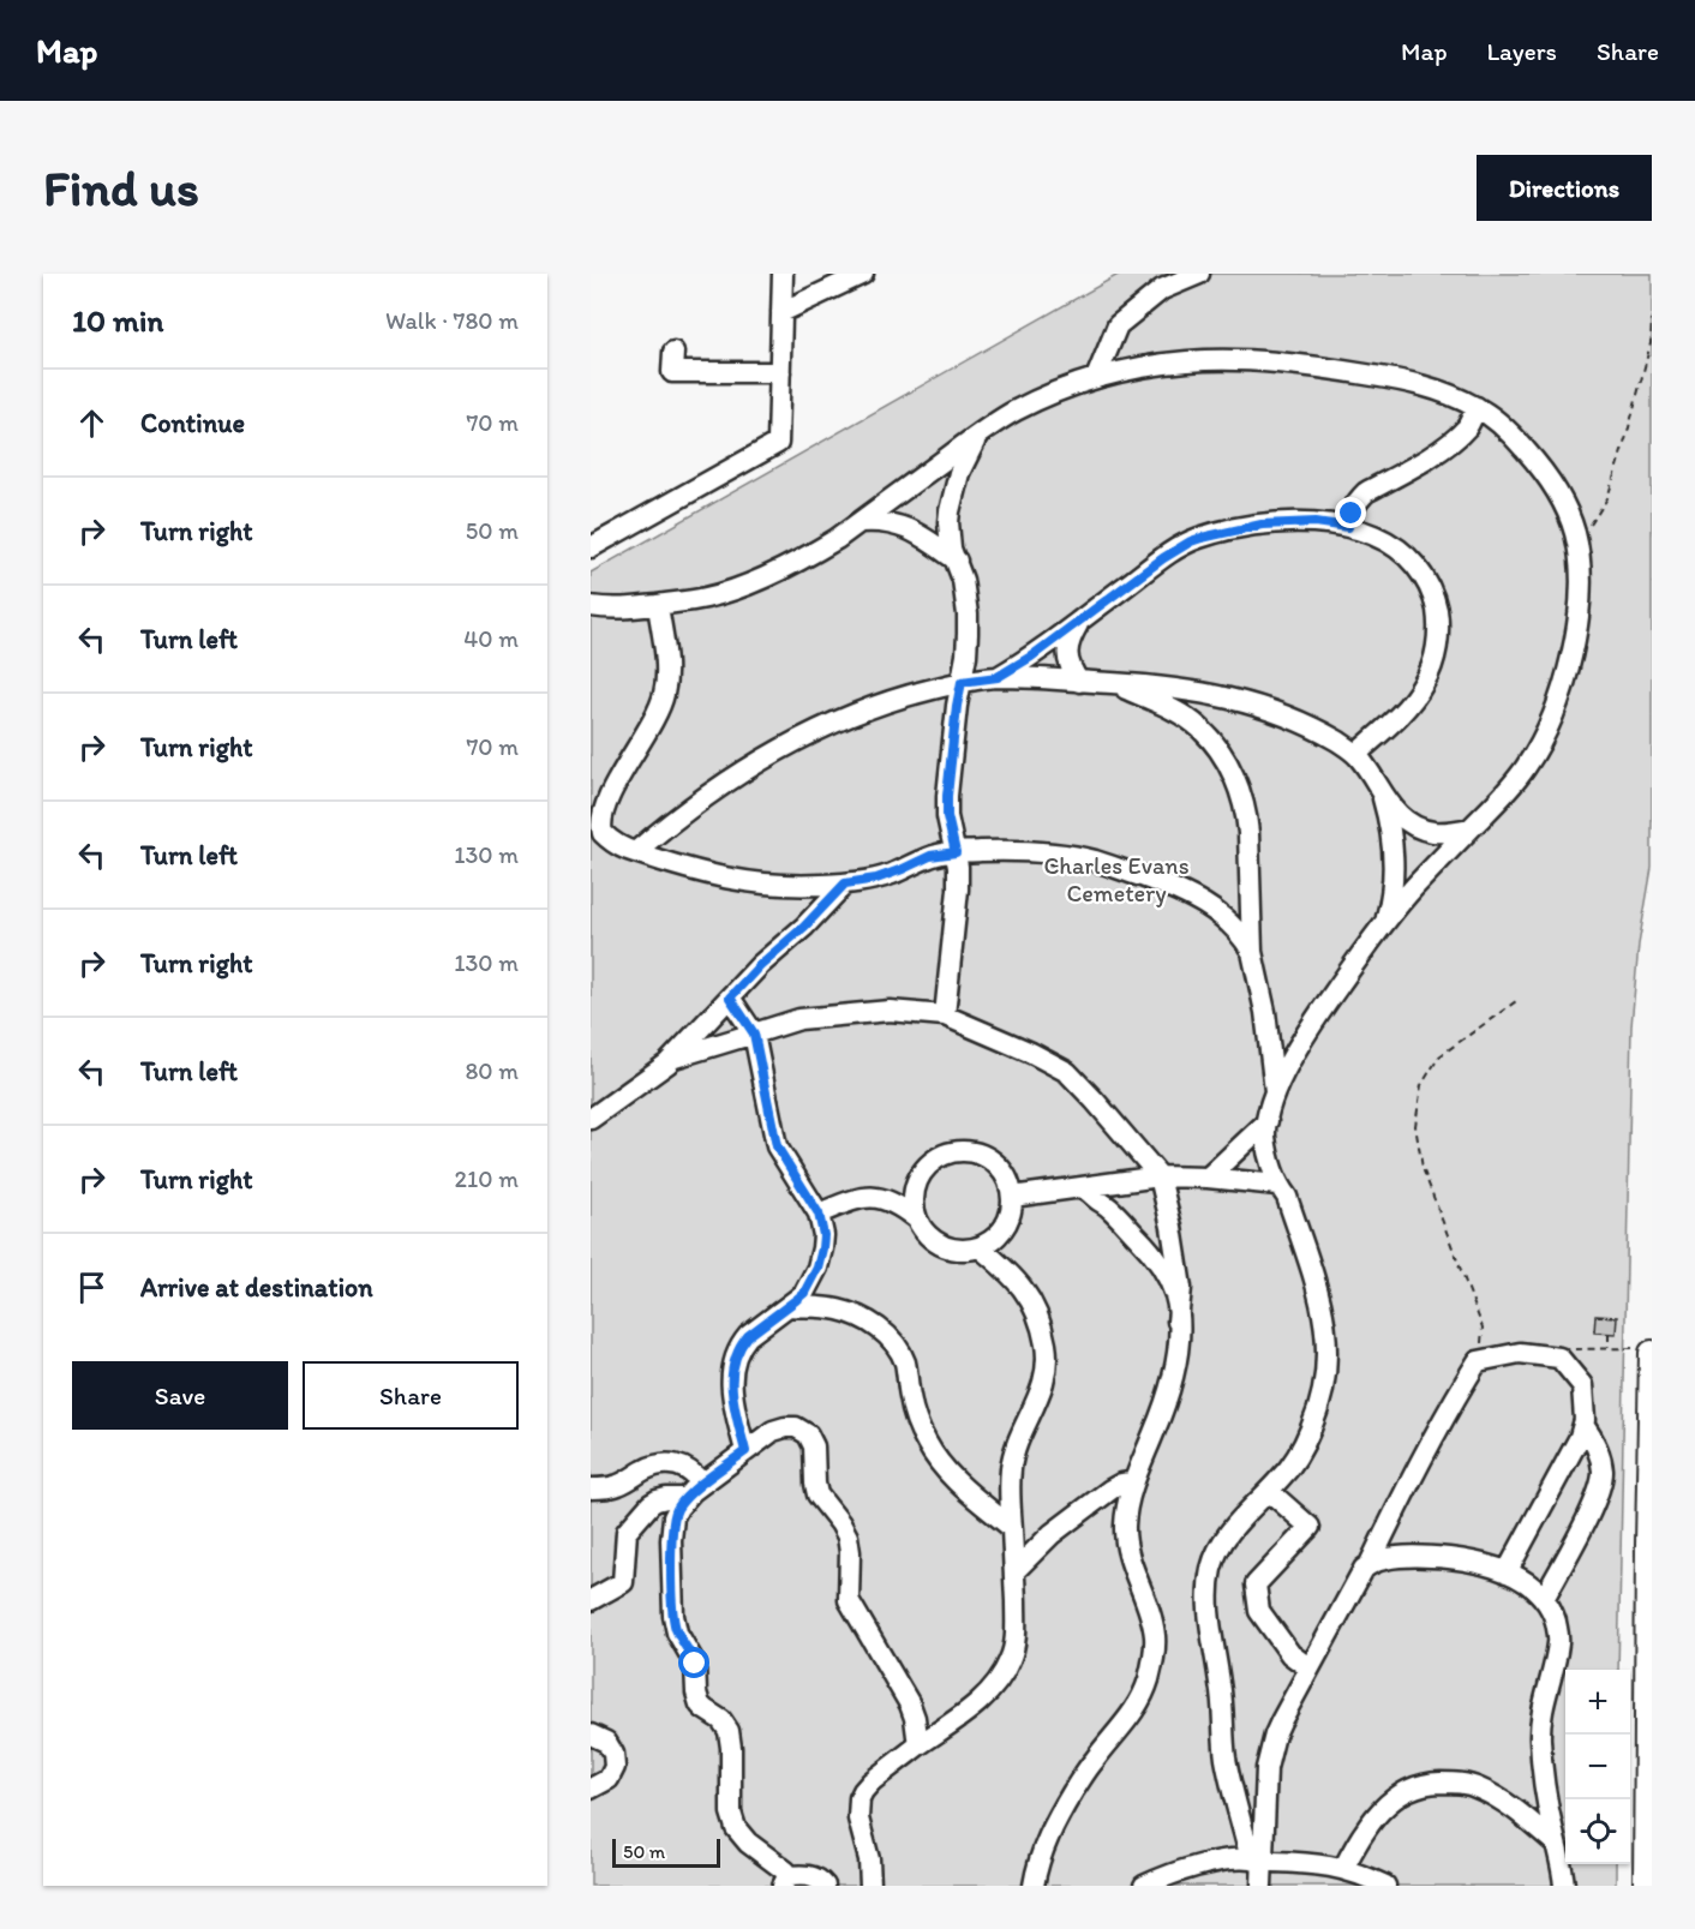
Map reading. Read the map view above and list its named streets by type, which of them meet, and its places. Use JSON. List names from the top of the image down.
{
  "parks": ["Charles Evans Cemetery"],
  "scale_bar": "50 m",
  "page": {
    "header": "Map",
    "nav": ["Map", "Layers", "Share"],
    "buttons": [
      "Directions",
      ["Save", "Share"]
    ],
    "title": "Find us",
    "heading": ["10 min", "Walk · 780 m"],
    "list": [
      ["Continue", "70 m"],
      ["Turn right", "50 m"],
      ["Turn left", "40 m"],
      ["Turn right", "70 m"],
      ["Turn left", "130 m"],
      ["Turn right", "130 m"],
      ["Turn left", "80 m"],
      ["Turn right", "210 m"],
      "Arrive at destination"
    ],
    "map_buttons": ["+", "−"],
    "scale": "50 m"
  }
}
